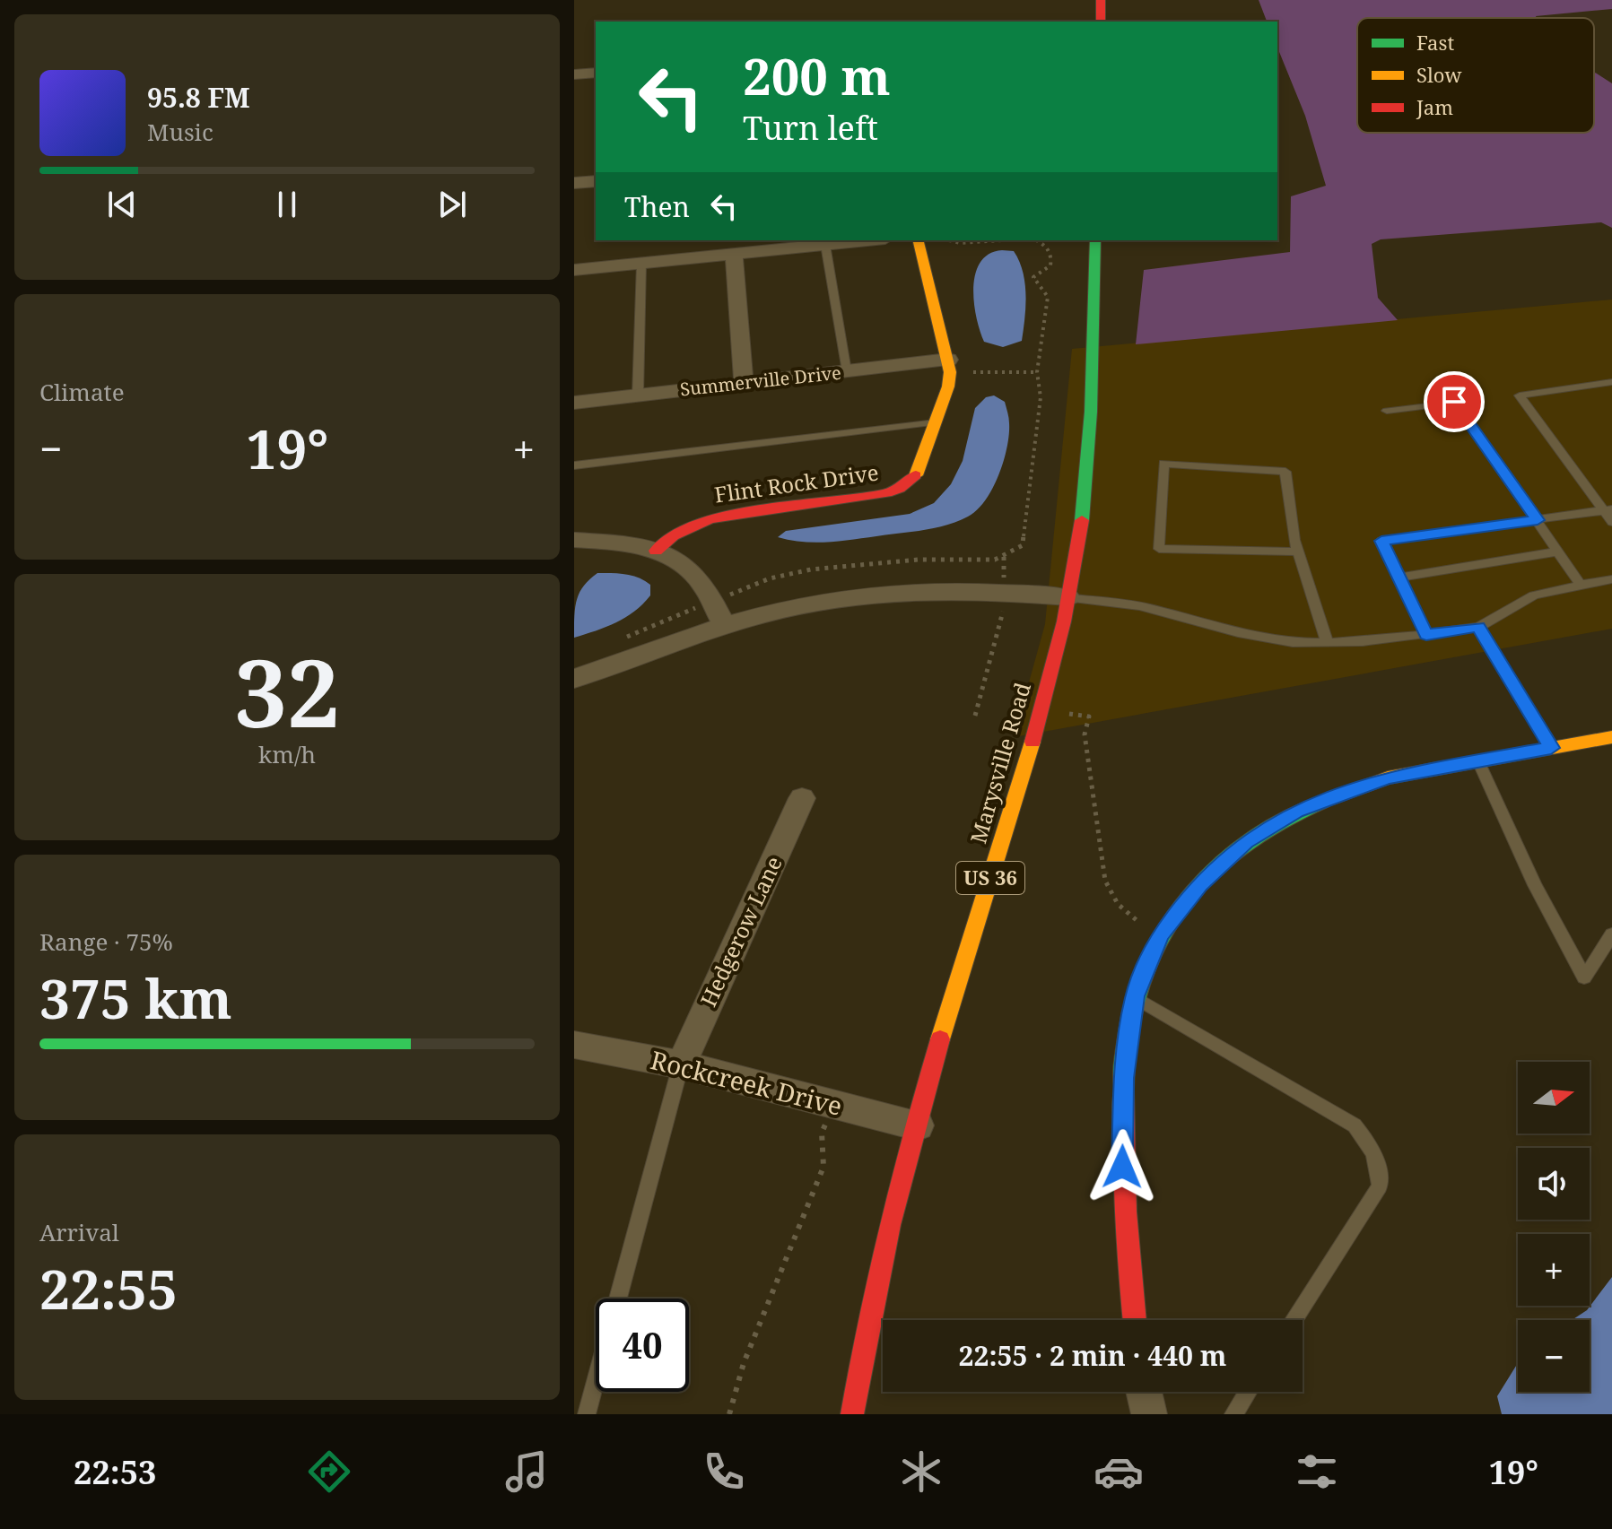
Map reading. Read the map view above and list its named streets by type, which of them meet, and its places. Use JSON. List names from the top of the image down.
{
  "streets": {
    "main road": ["Flint Rock Drive", "Marysville Road", "US 36"],
    "street": ["Summerville Drive", "Hedgerow Lane", "Rockcreek Drive"]
  },
  "crossings": [
    ["Summerville Drive", "Flint Rock Drive"],
    ["Marysville Road", "Rockcreek Drive"],
    ["Hedgerow Lane", "Rockcreek Drive"]
  ],
  "legend": ["Fast", "Slow", "Jam"],
  "north": "right",
  "page": {
    "turn": ["200 m", "Turn left"],
    "song": ["95.8 FM", "Music"],
    "then": "Then",
    "tile": [
      "Climate",
      ["32", "km/h"],
      ["Range · 75%", "375 km"],
      ["Arrival", "22:55"]
    ],
    "heat": ["−", "19°", "+"],
    "map_buttons": ["+", "−"],
    "limit": "40",
    "trip": "22:55 · 2 min · 440 m",
    "tabs": ["22:53", "19°"]
  }
}
